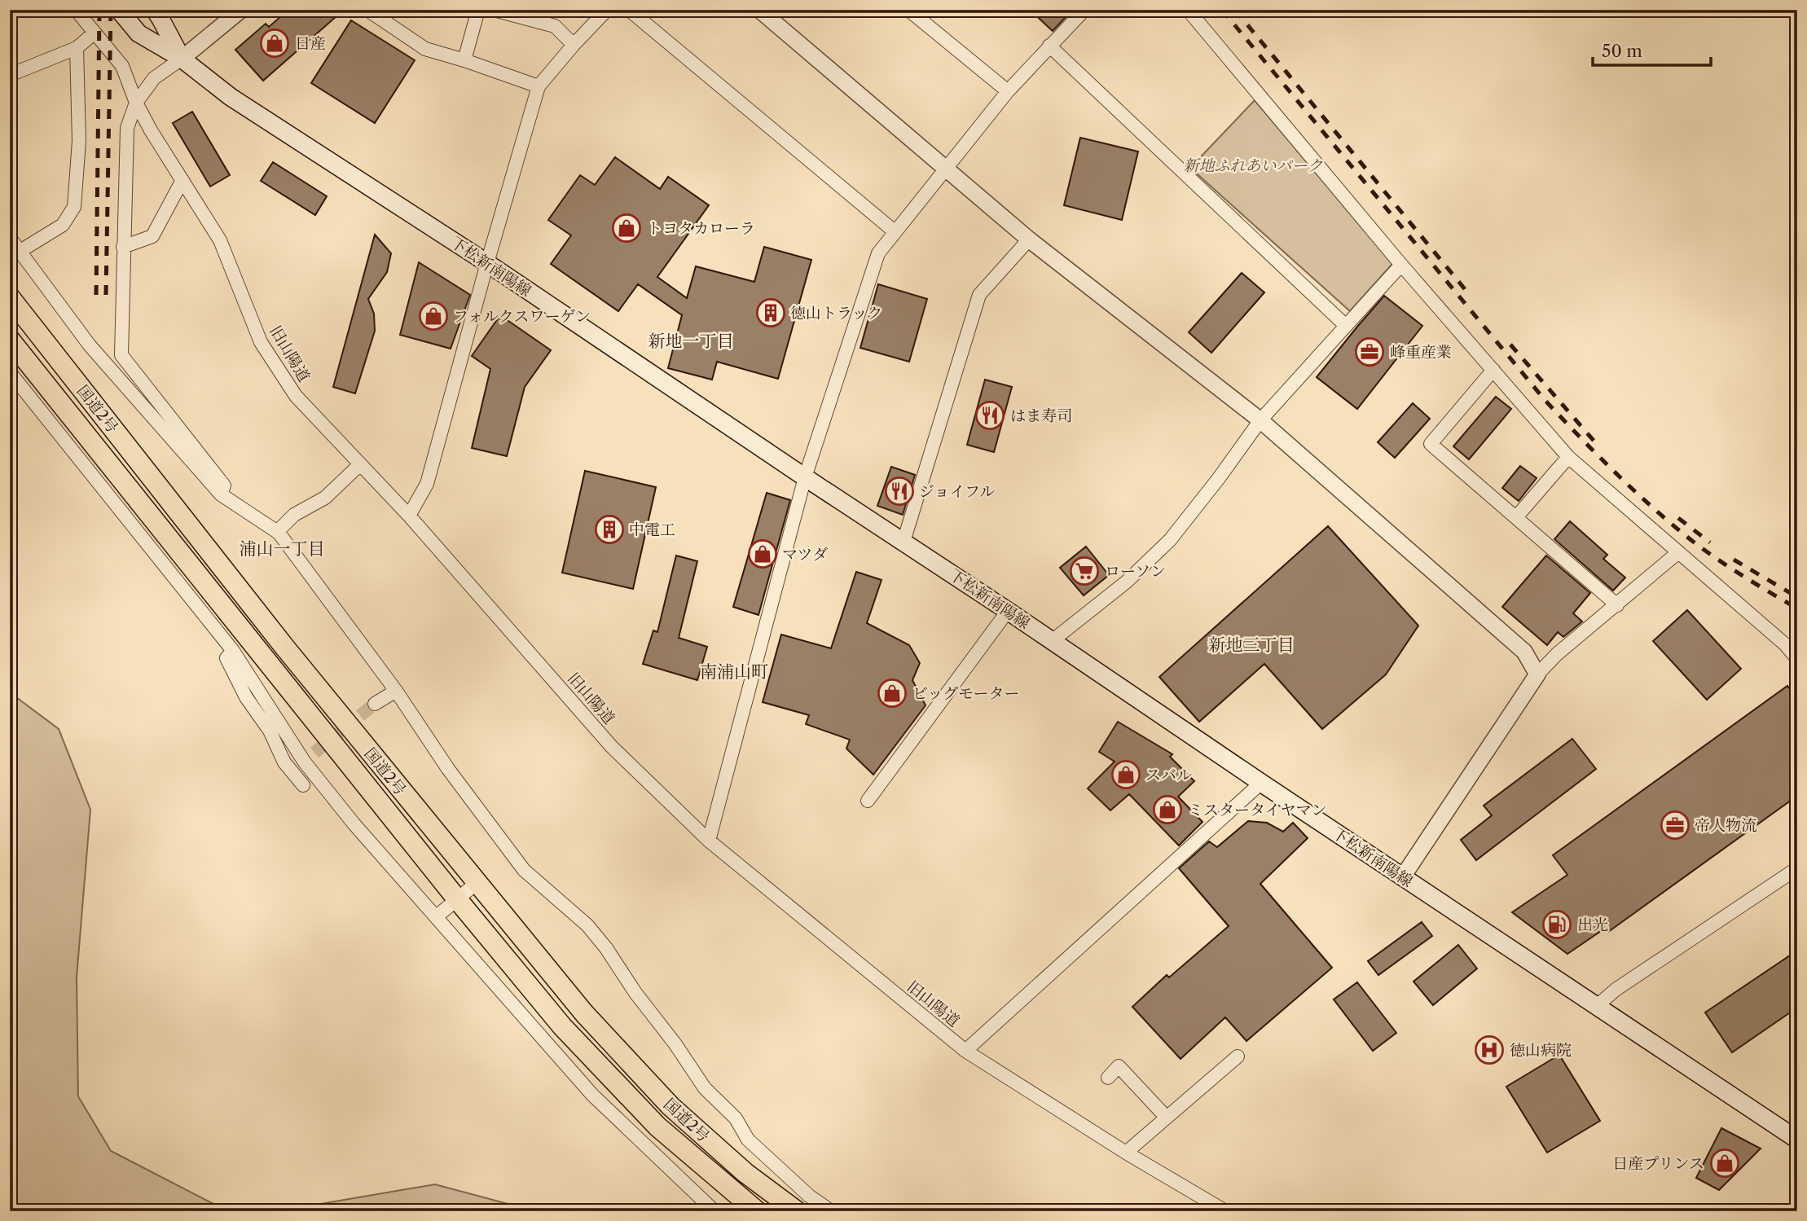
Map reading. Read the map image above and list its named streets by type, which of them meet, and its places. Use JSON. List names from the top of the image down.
{
  "streets": {
    "highway": ["国道2号"],
    "main road": ["下松新南陽線"],
    "street": ["旧山陽道"]
  },
  "districts": [
    "新地一丁目",
    "浦山一丁目",
    "新地三丁目",
    "南浦山町"
  ],
  "parks": ["新地ふれあいパーク"],
  "places": {
    "shop": [
      "日産",
      "トヨタカローラ",
      "フォルクスワーゲン",
      "マツダ",
      "ビッグモーター",
      "スバル",
      "ミスタータイヤマン",
      "日産プリンス"
    ],
    "building": ["徳山トラック", "中電工"],
    "office": ["峰重産業", "帝人物流"],
    "restaurant": ["はま寿司", "ジョイフル"],
    "supermarket": ["ローソン"],
    "fuel station": ["出光"],
    "hospital": ["徳山病院"]
  },
  "scale_bar": "50 m"
}
